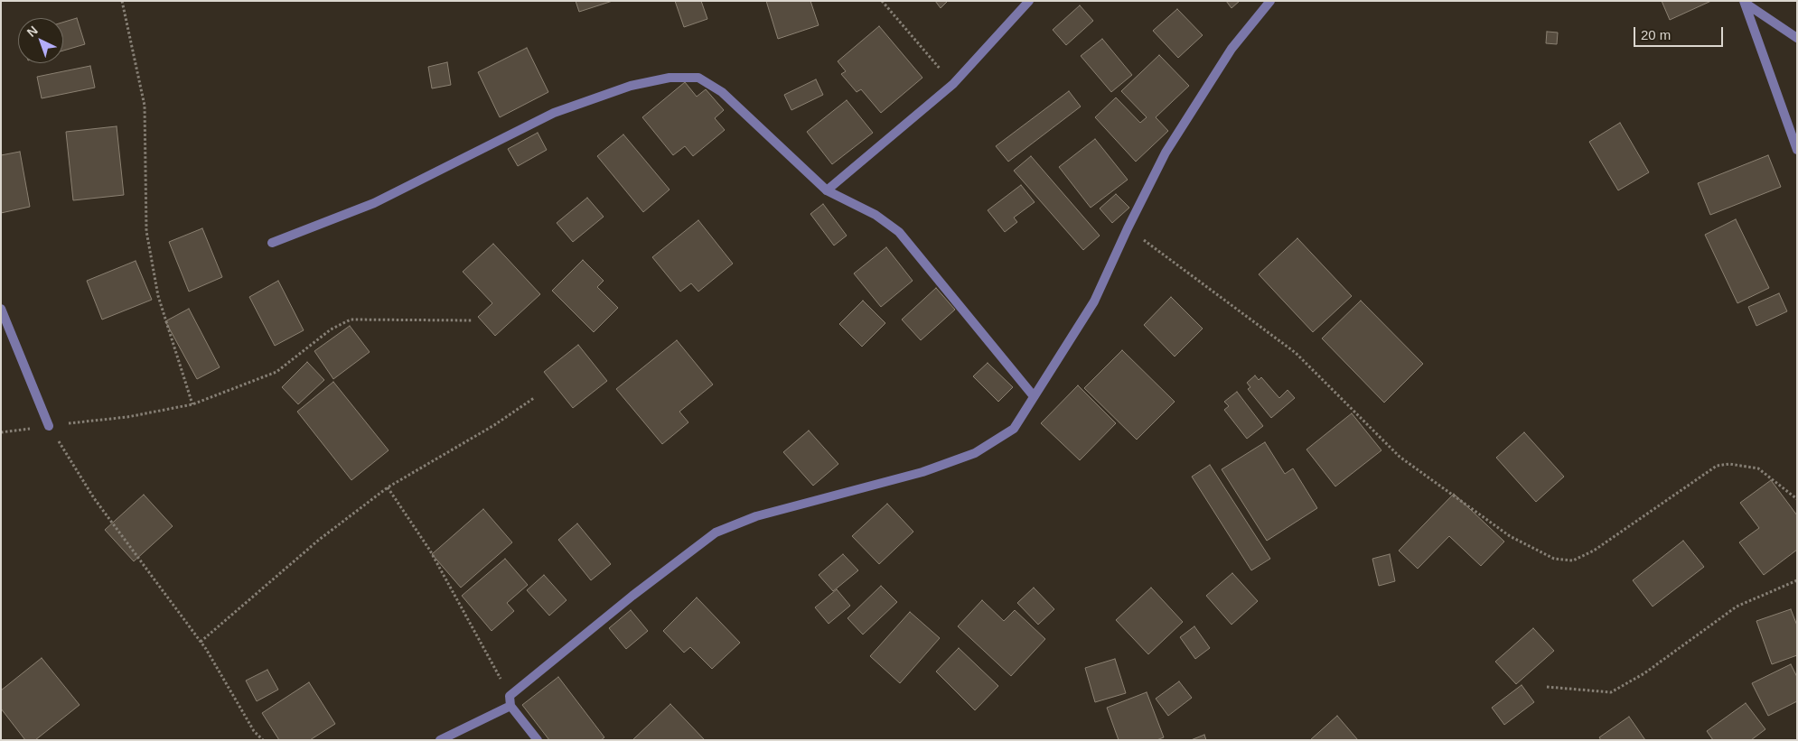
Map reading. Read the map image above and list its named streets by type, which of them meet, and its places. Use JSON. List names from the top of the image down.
{
  "scale_bar": "20 m",
  "north": "top left"
}
